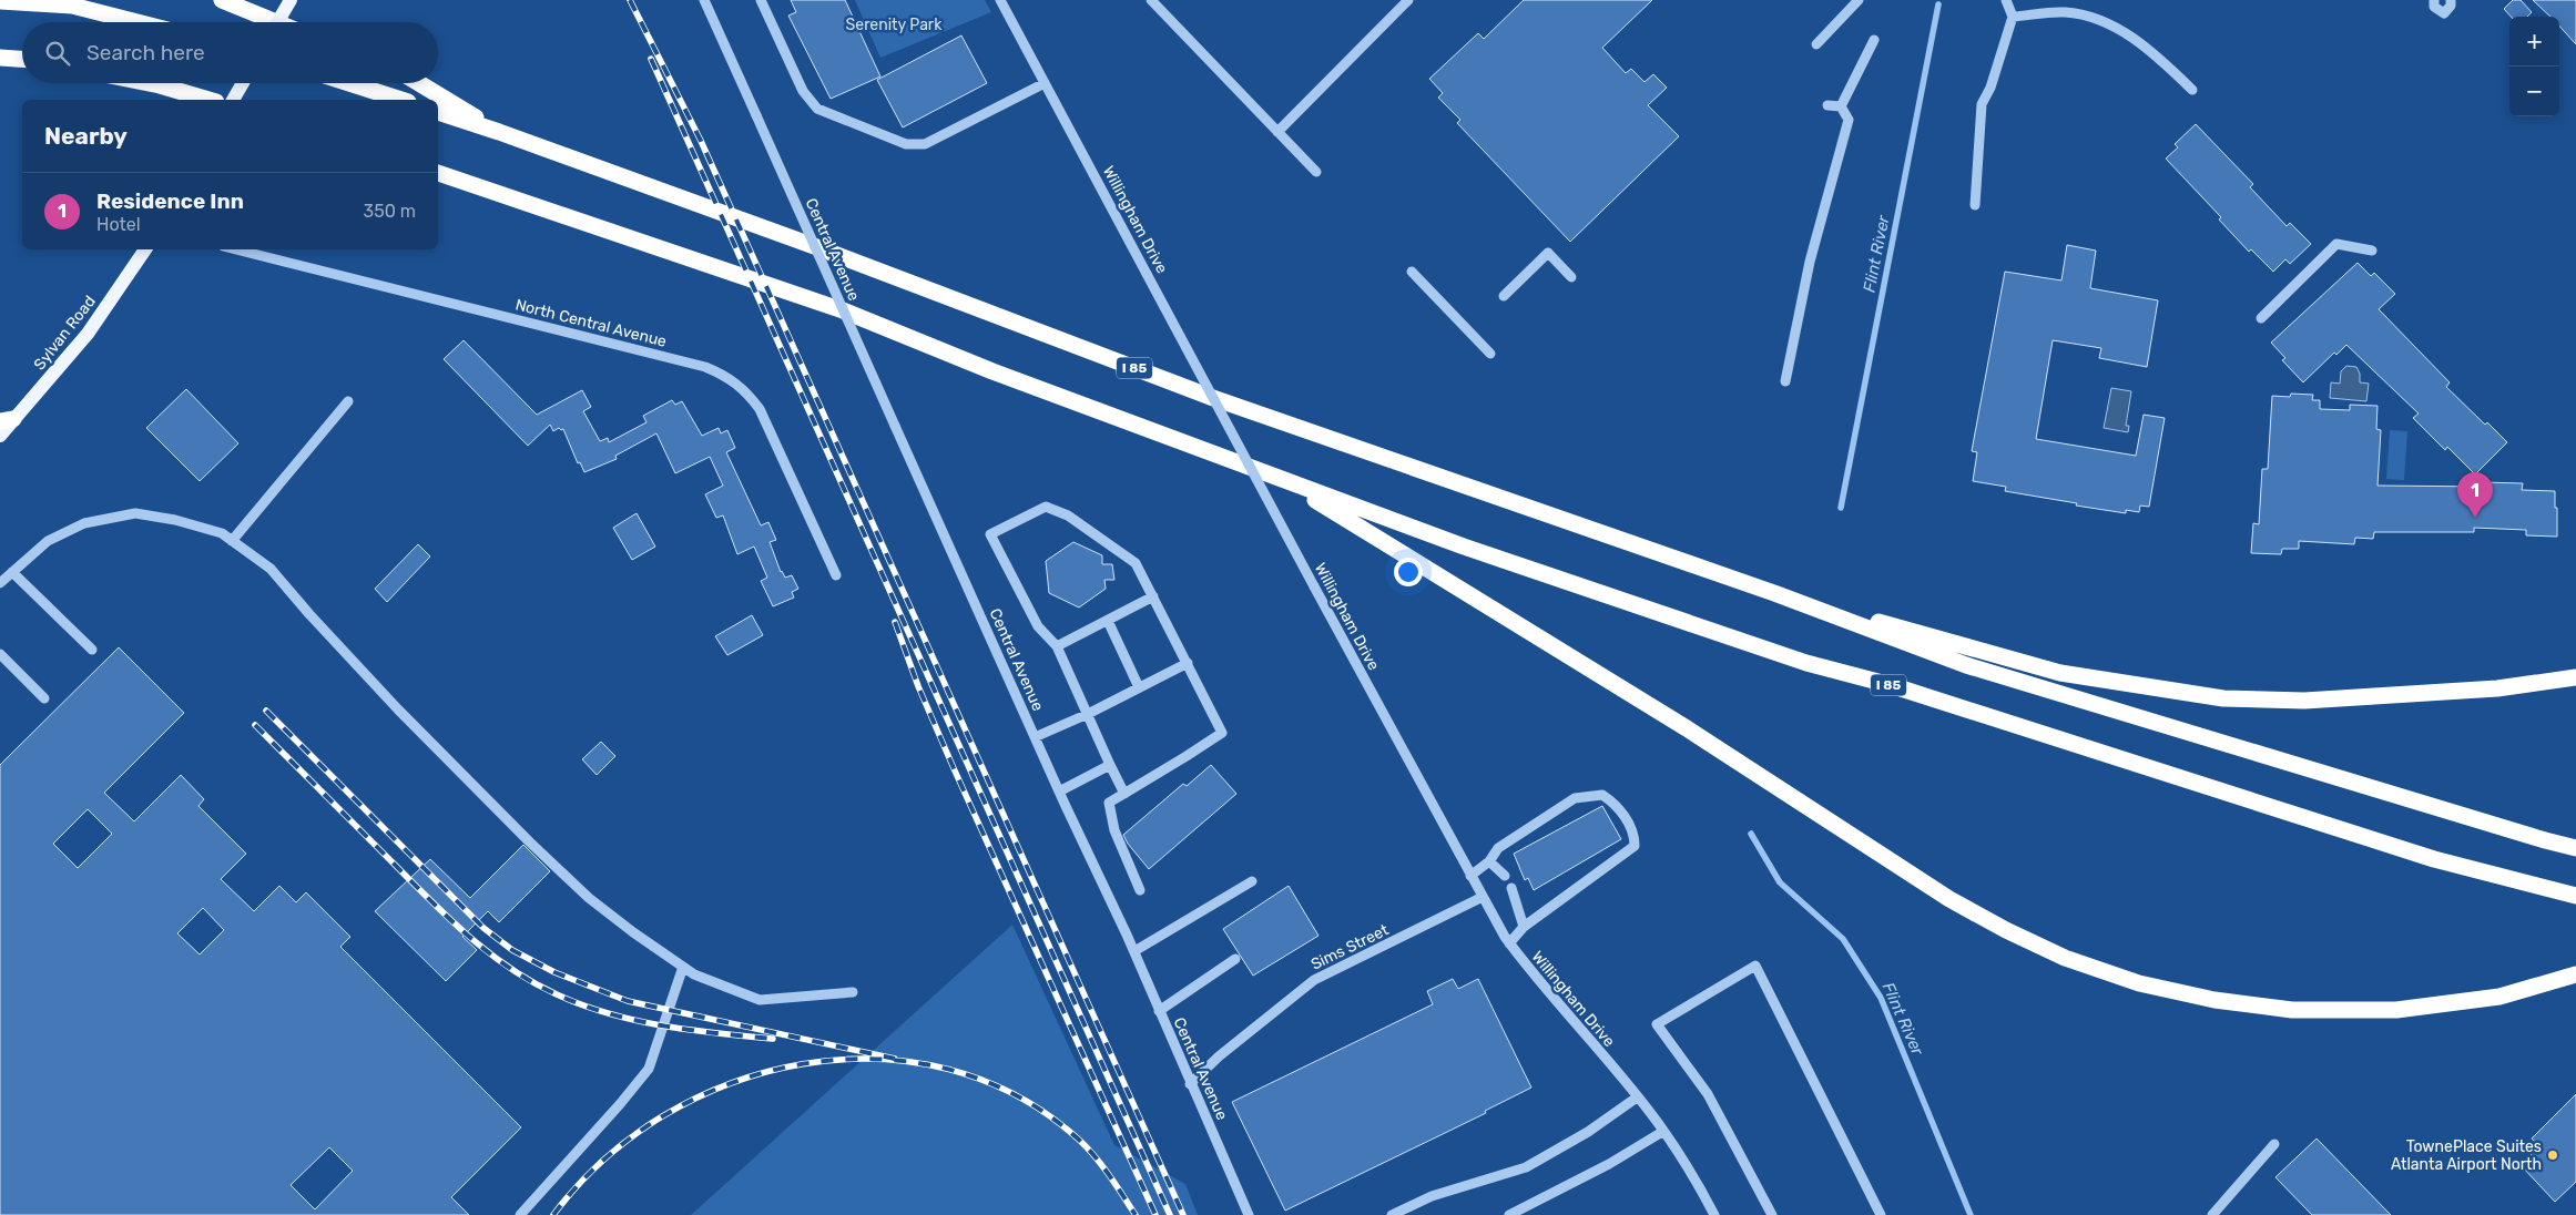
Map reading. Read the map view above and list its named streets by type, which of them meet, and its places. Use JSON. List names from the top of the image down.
{
  "streets": {
    "highway": ["I 85"],
    "main road": ["Sylvan Road"],
    "street": [
      "Willingham Drive",
      "Central Avenue",
      "North Central Avenue",
      "Sims Street"
    ]
  },
  "crossings": [
    ["Willingham Drive", "Sims Street"],
    ["Central Avenue", "Sims Street"]
  ],
  "water": ["Flint River"],
  "parks": ["Serenity Park"],
  "places": ["TownePlace Suites Atlanta Airport North"],
  "page": {
    "map_buttons": ["+", "−"],
    "search": "Search here",
    "heading": "Nearby",
    "list": [
      {
        "mark": "1",
        "name": "Residence Inn",
        "note": "Hotel",
        "value": "350 m"
      }
    ],
    "pins": "1"
  }
}
